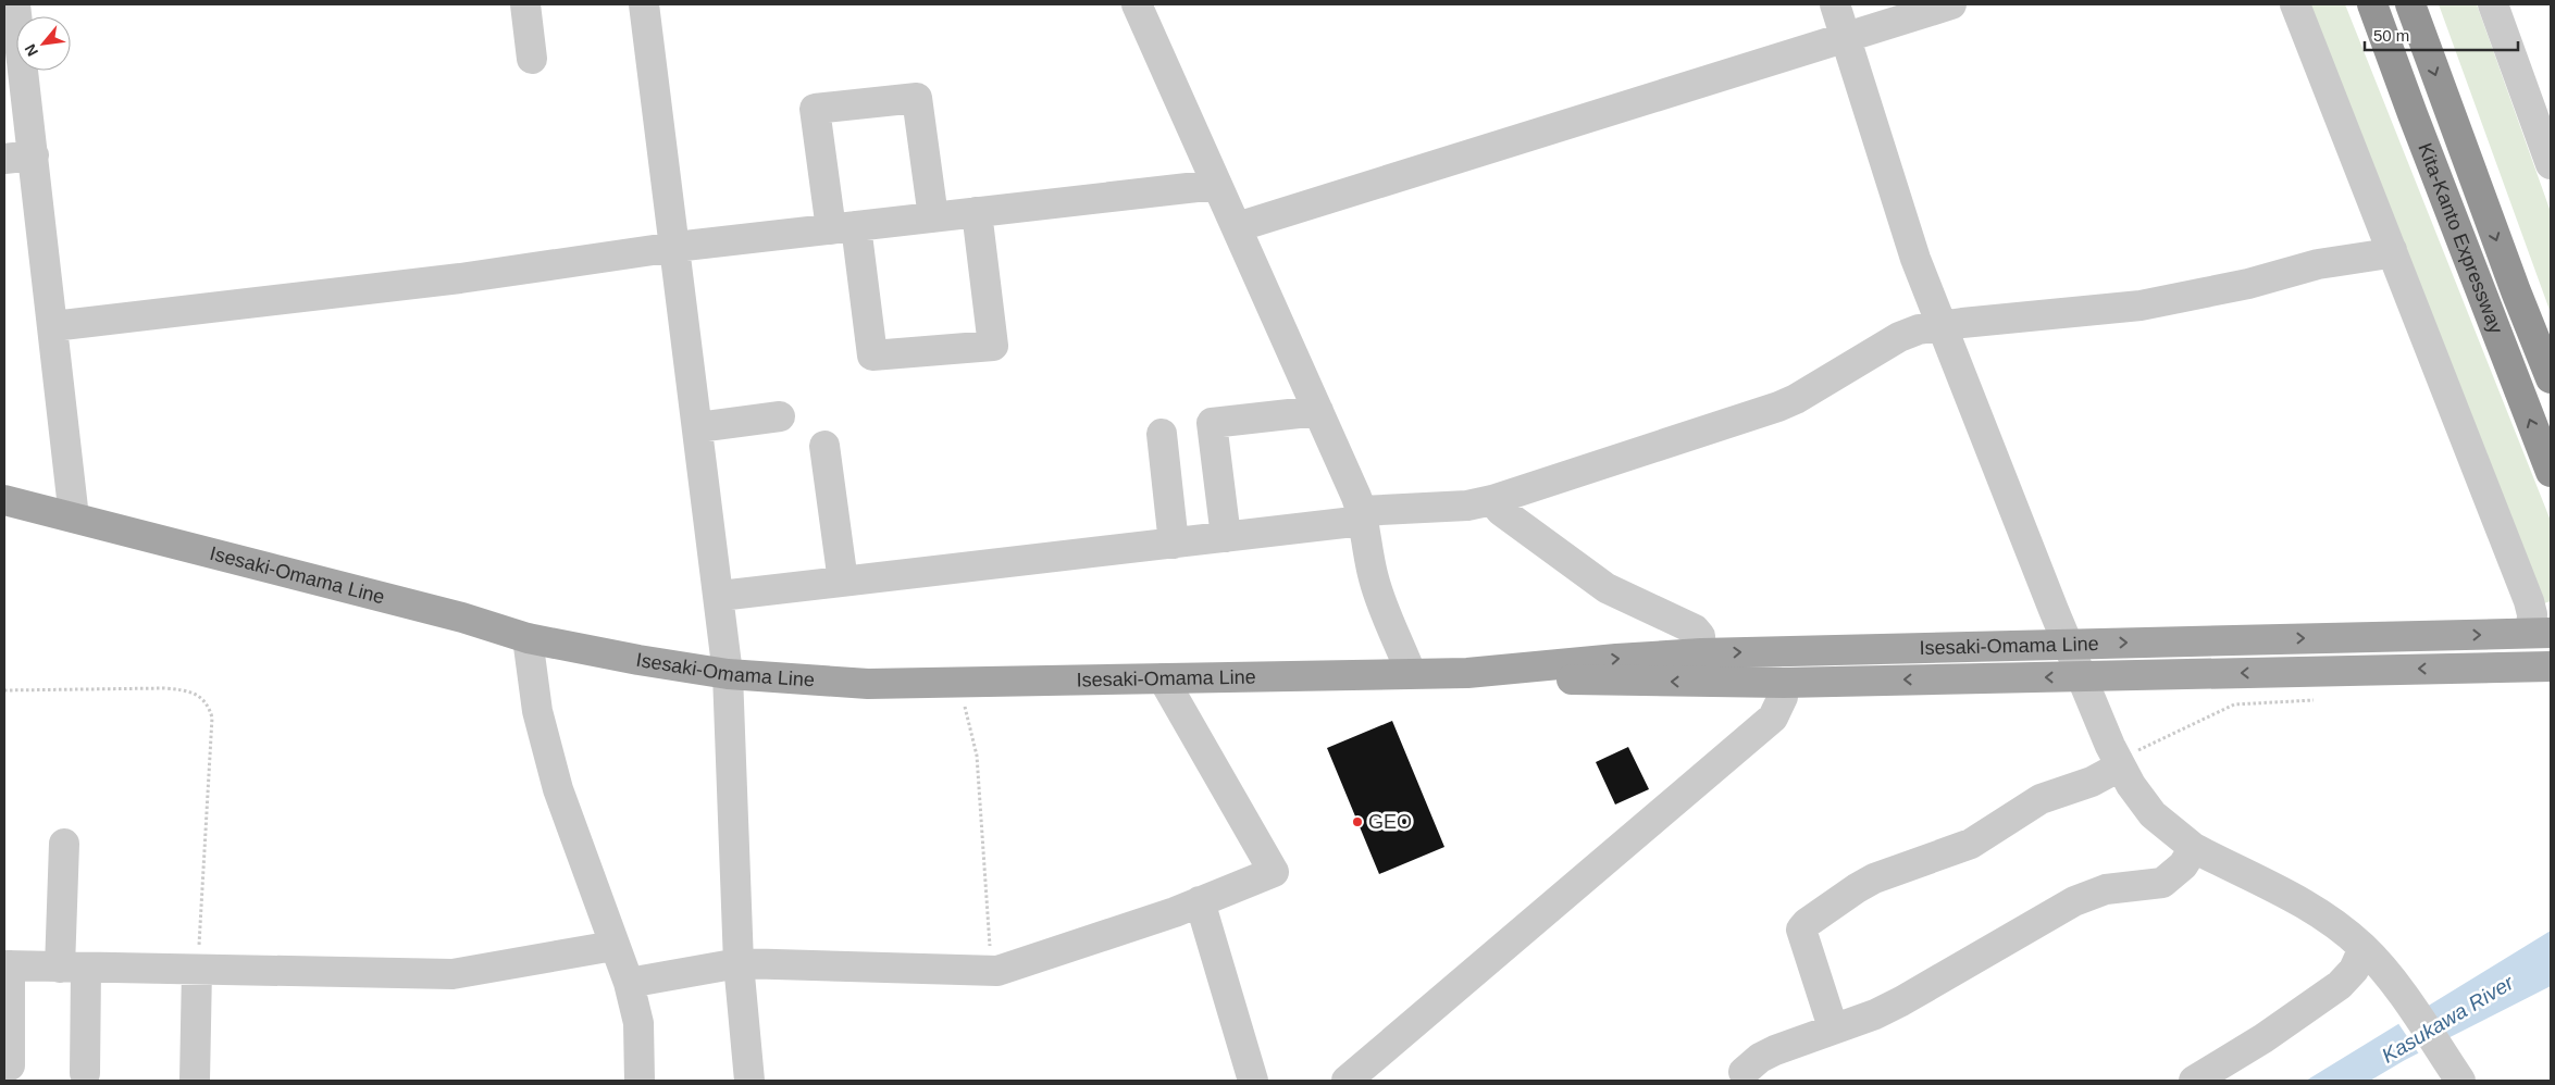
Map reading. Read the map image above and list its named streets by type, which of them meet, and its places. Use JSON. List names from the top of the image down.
{
  "streets": {
    "highway": ["Kita-Kanto Expressway"],
    "main road": ["Isesaki-Omama Line"]
  },
  "water": ["Kasukawa River"],
  "places": ["GEO"],
  "scale_bar": "50 m",
  "north": "bottom left"
}
